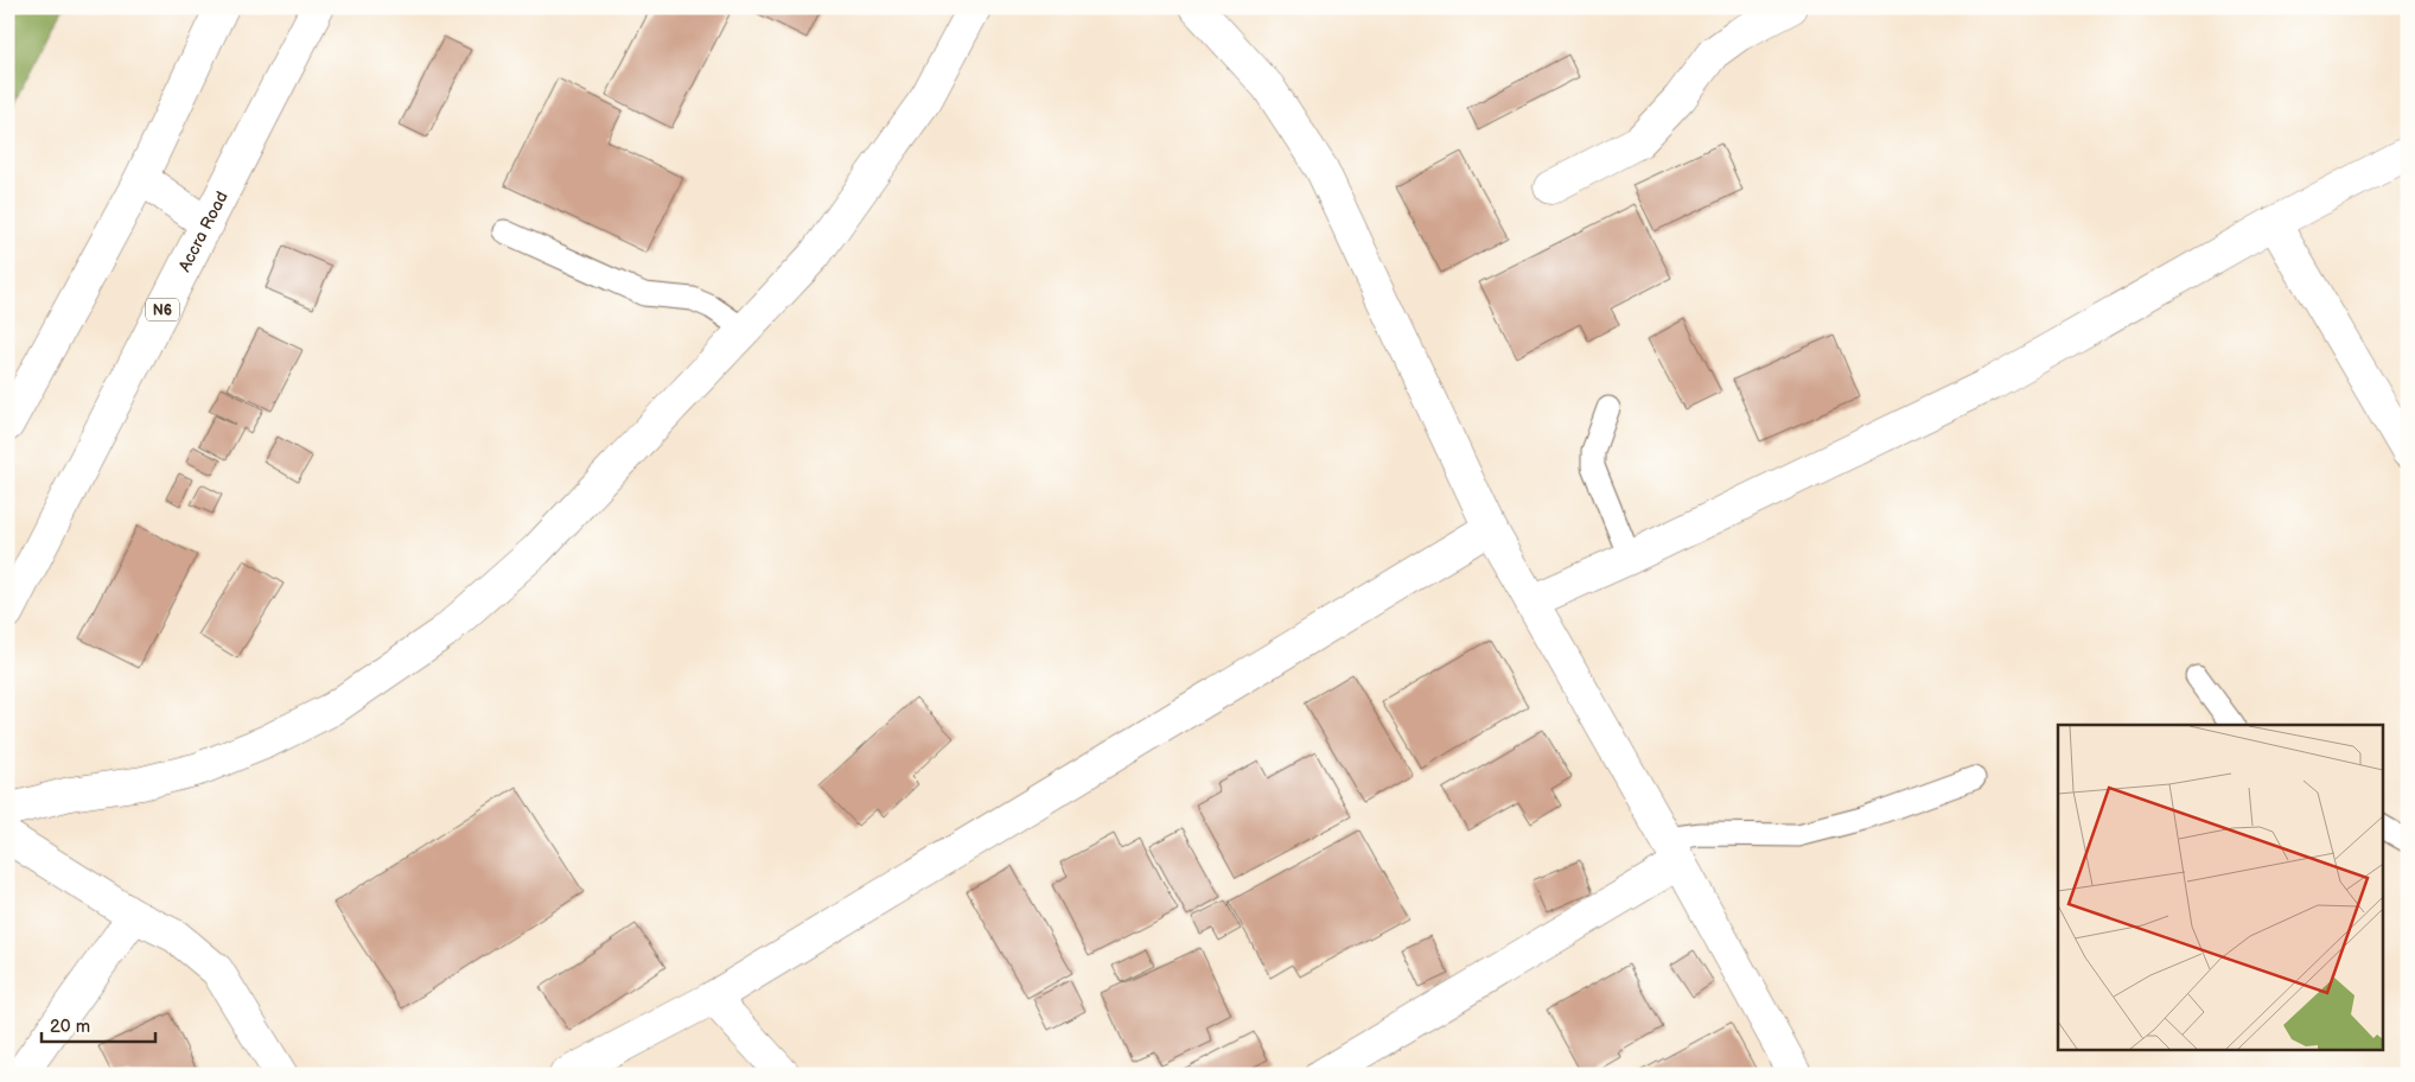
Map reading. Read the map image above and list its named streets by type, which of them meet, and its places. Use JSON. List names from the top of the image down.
{
  "streets": {
    "main road": ["Accra Road", "N6"]
  },
  "scale_bar": "20 m"
}
